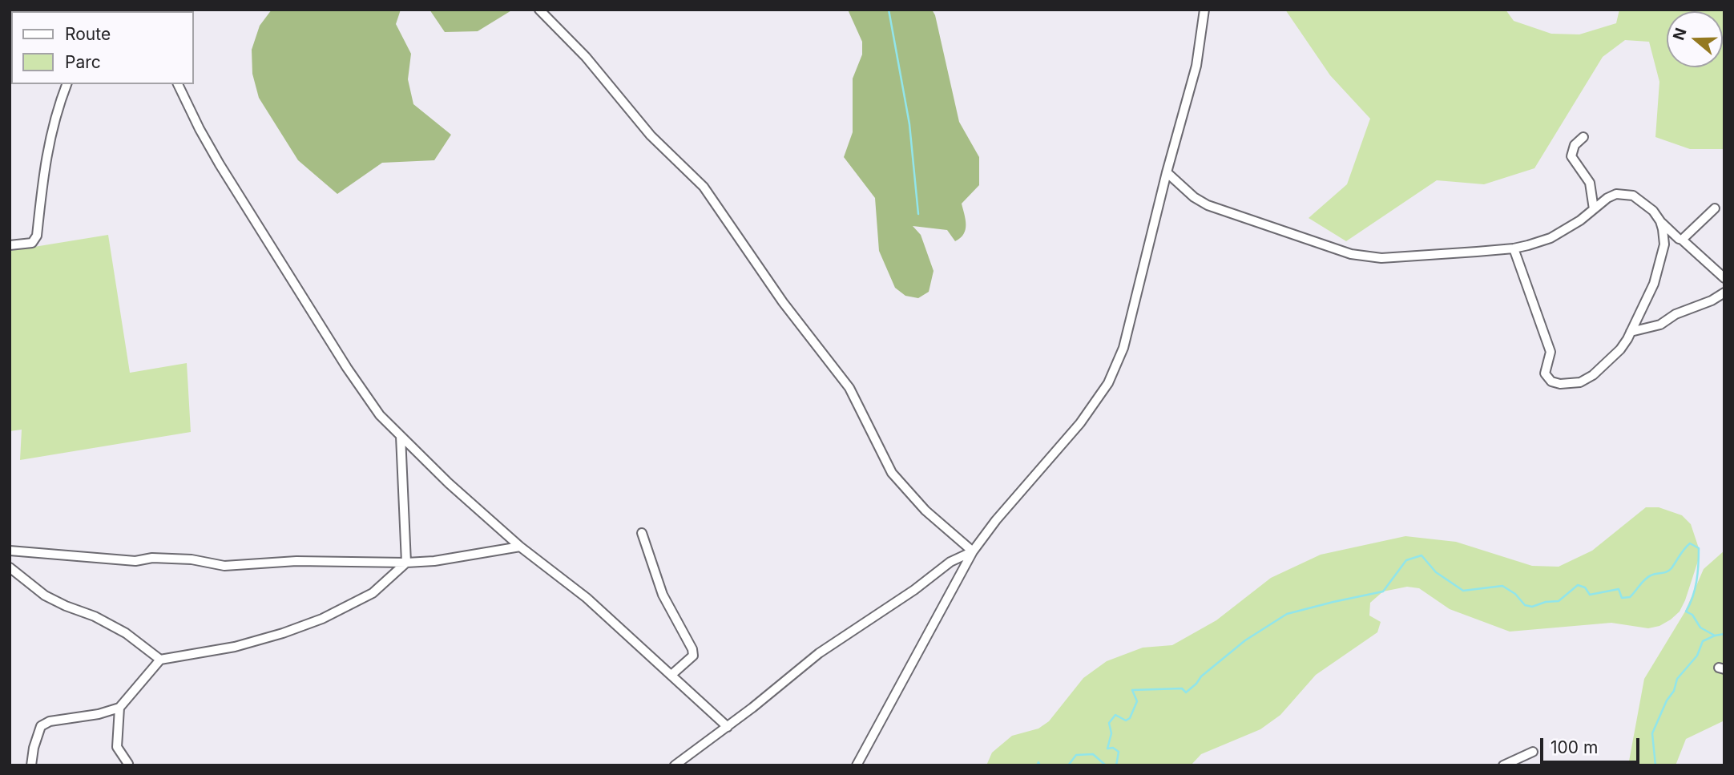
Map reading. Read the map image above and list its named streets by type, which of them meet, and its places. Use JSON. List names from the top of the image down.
{
  "legend": ["Route", "Parc"],
  "scale_bar": "100 m",
  "north": "left"
}
